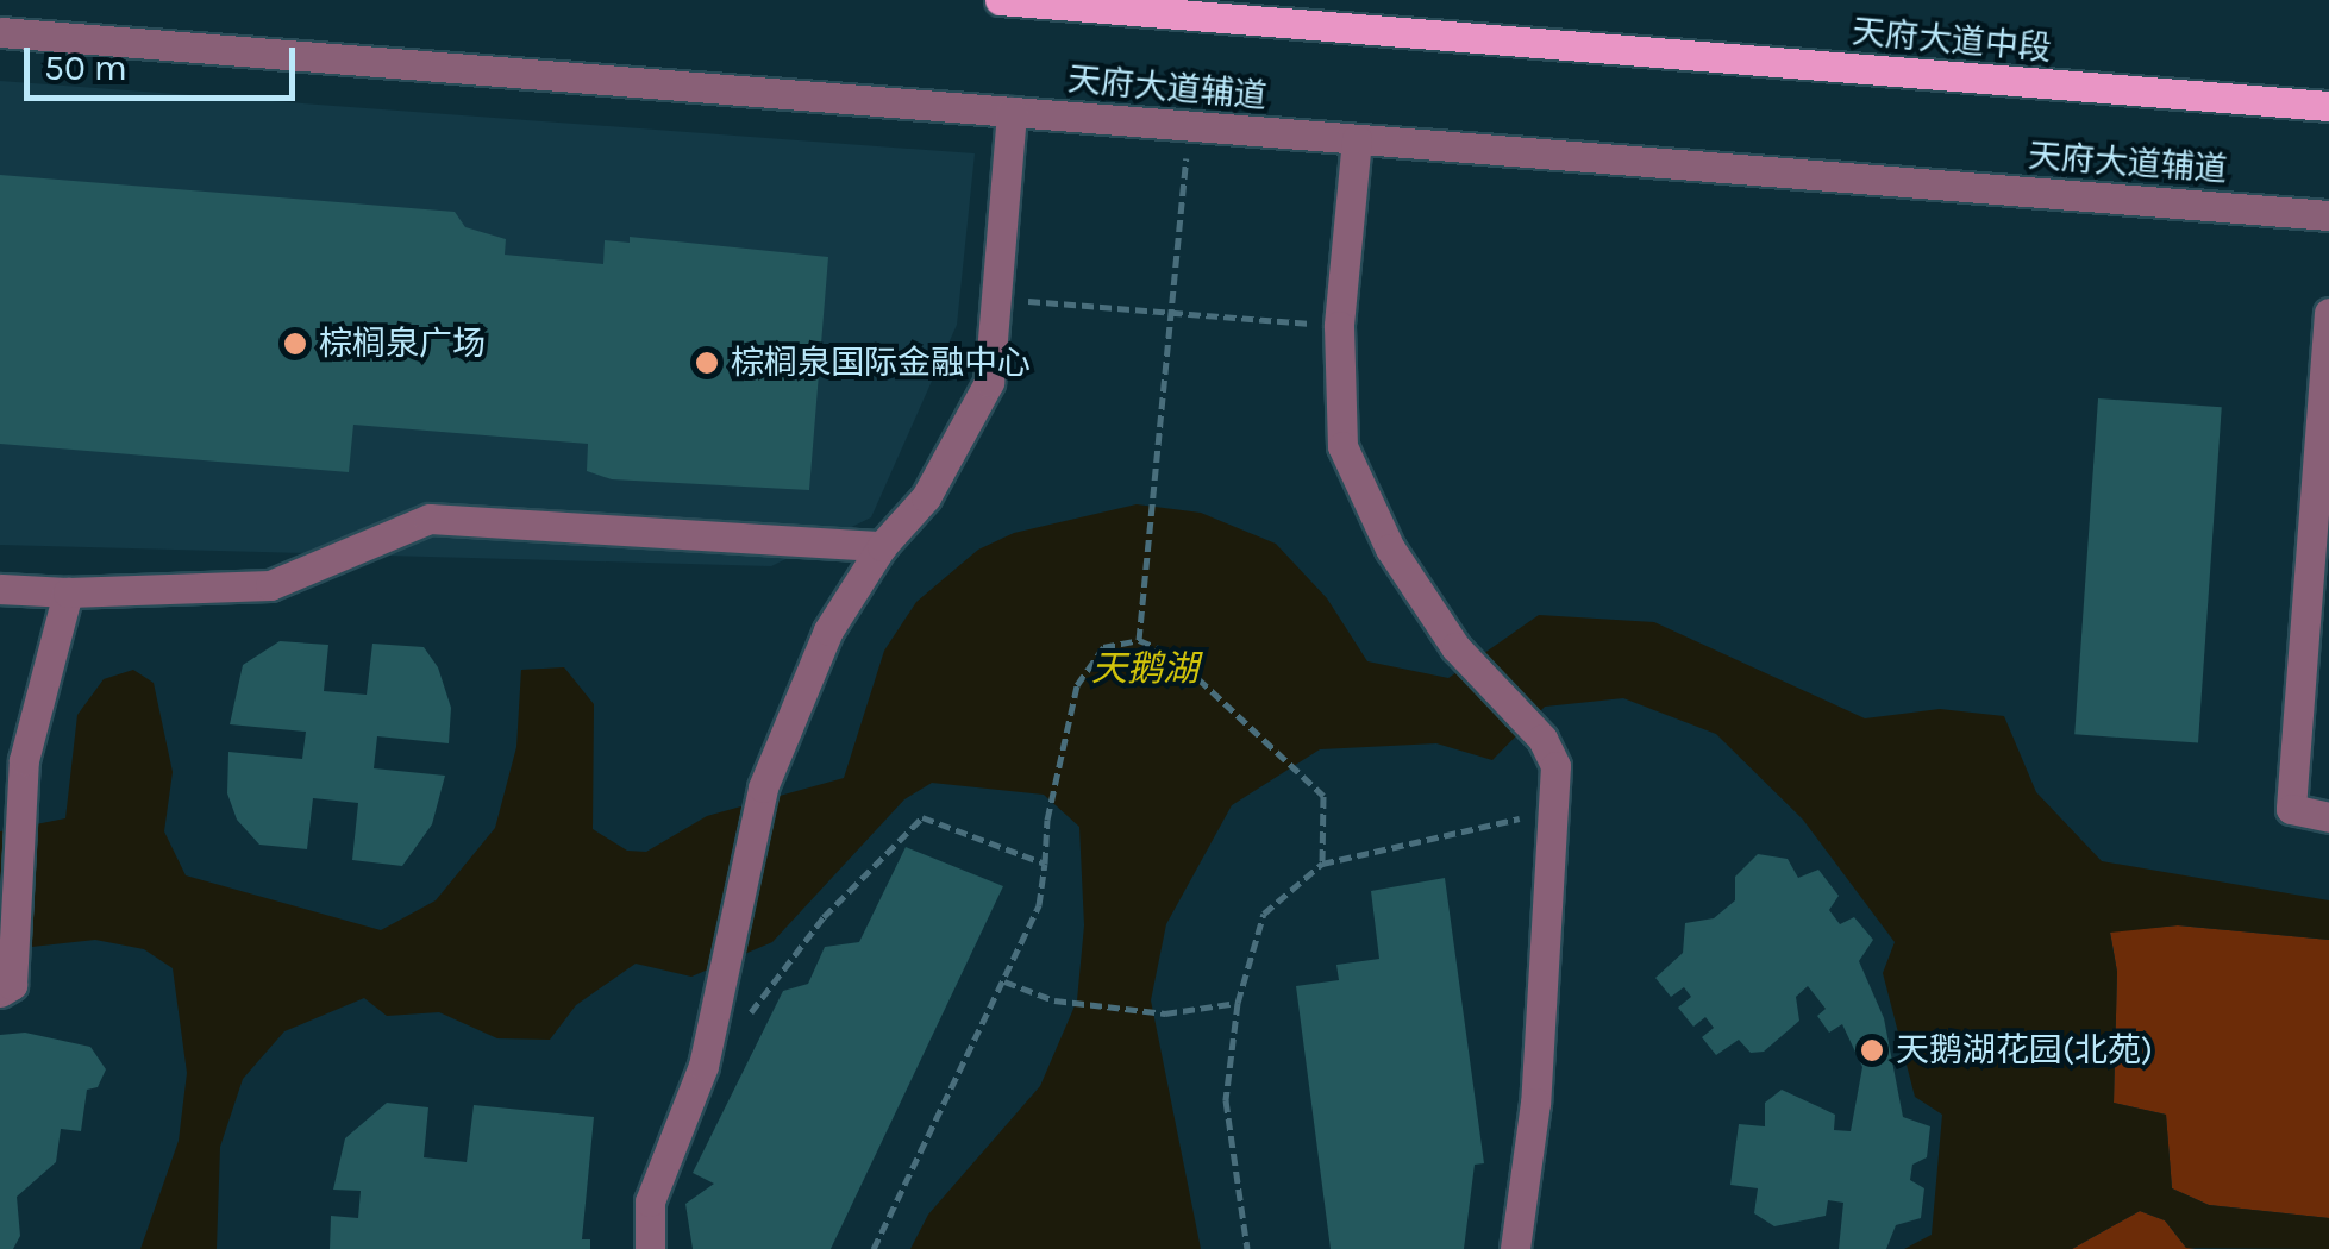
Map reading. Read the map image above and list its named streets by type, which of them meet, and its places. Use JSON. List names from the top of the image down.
{
  "streets": {
    "main road": ["天府大道中段"],
    "street": ["天府大道辅道"]
  },
  "water": ["天鹅湖"],
  "places": ["棕榈泉广场", "棕榈泉国际金融中心", "天鹅湖花园(北苑)"],
  "scale_bar": "50 m"
}
